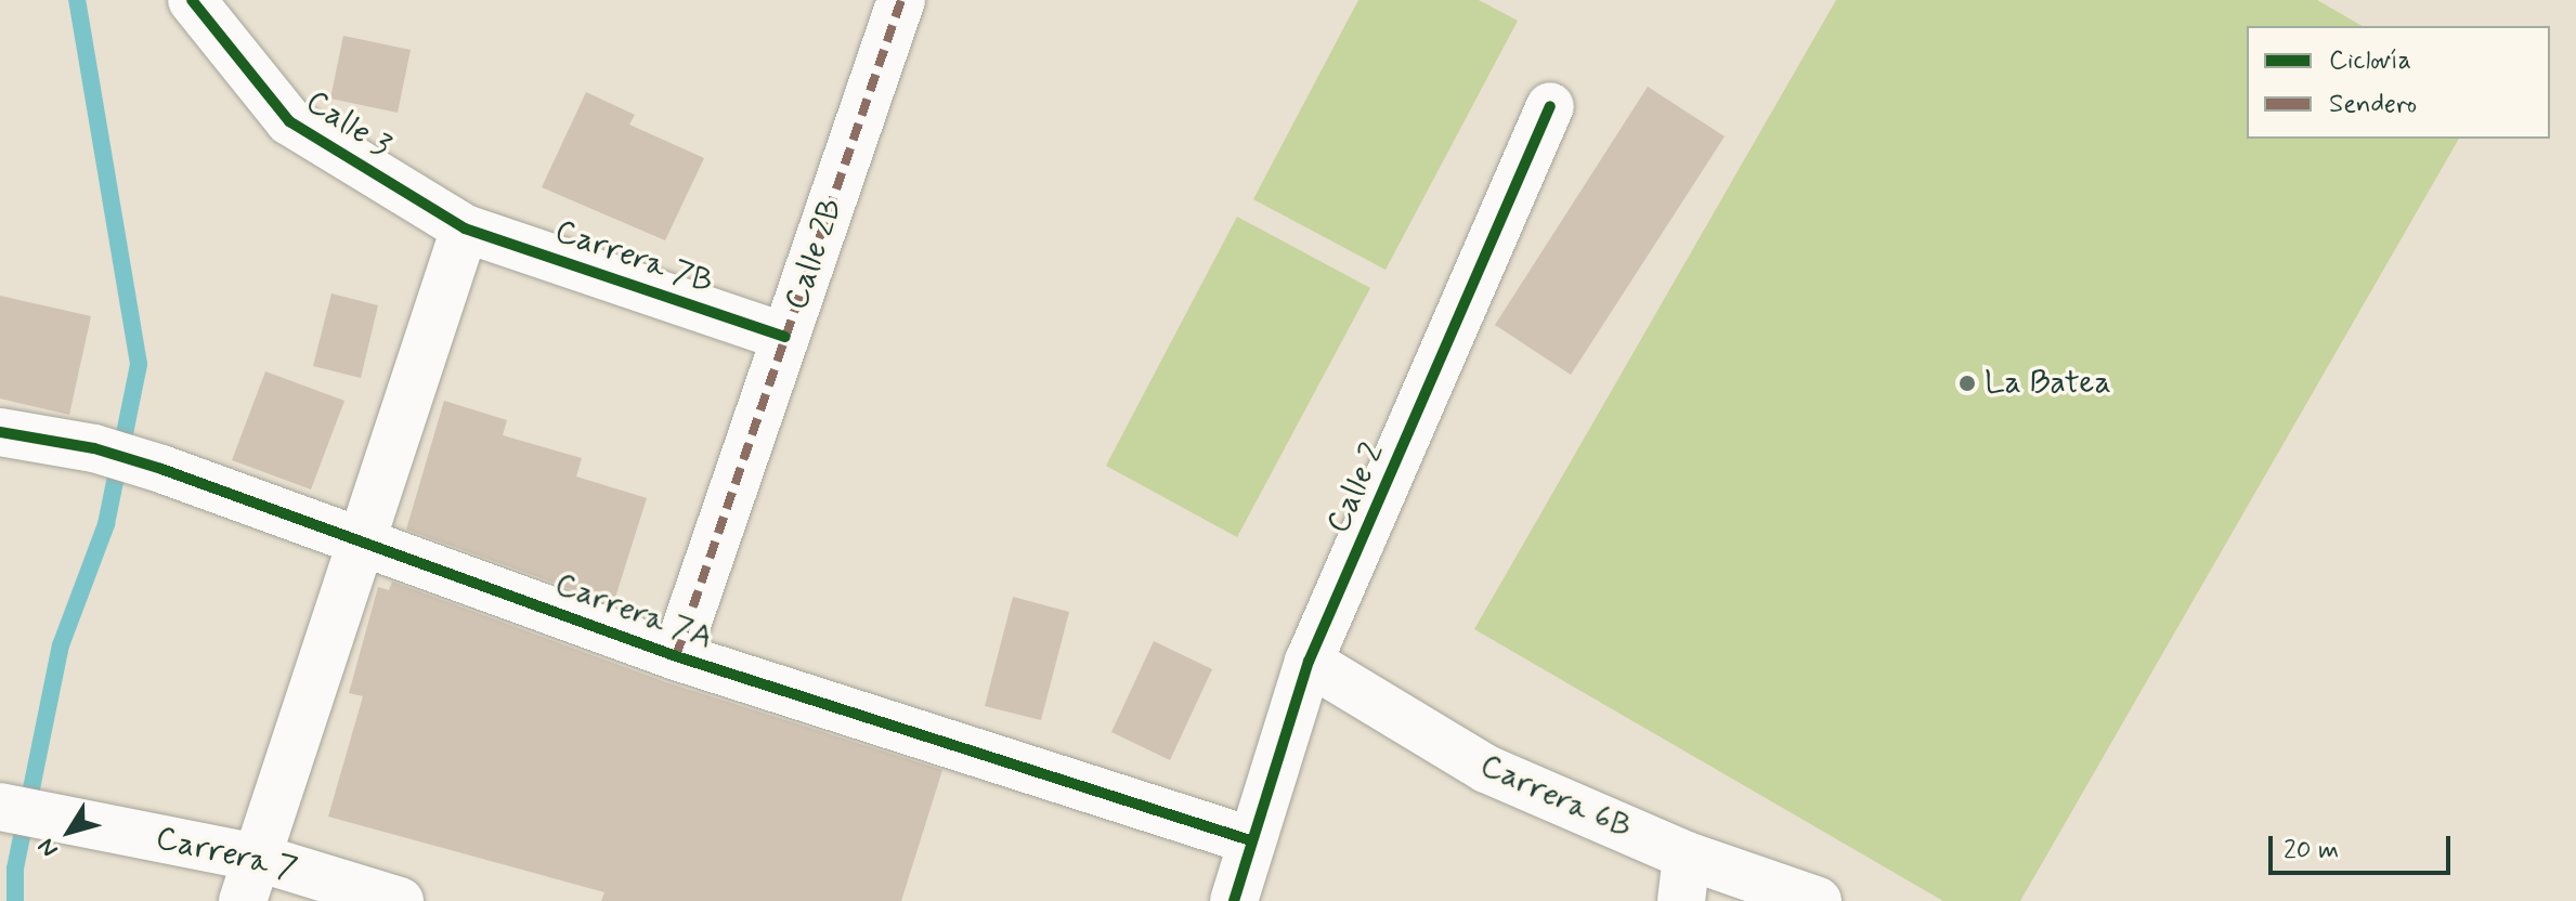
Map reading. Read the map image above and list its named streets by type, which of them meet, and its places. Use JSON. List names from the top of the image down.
{
  "streets": {
    "street": [
      "Calle 3",
      "Calle 2B",
      "Carrera 7B",
      "Calle 2",
      "Carrera 7A",
      "Carrera 6B",
      "Carrera 7"
    ]
  },
  "crossings": [
    ["Calle 3", "Carrera 7B"],
    ["Calle 2B", "Carrera 7B"],
    ["Calle 2B", "Carrera 7A"],
    ["Calle 2", "Carrera 7A"],
    ["Calle 2", "Carrera 6B"]
  ],
  "places": ["La Batea"],
  "legend": ["Ciclovía", "Sendero"],
  "scale_bar": "20 m",
  "north": "bottom left"
}
